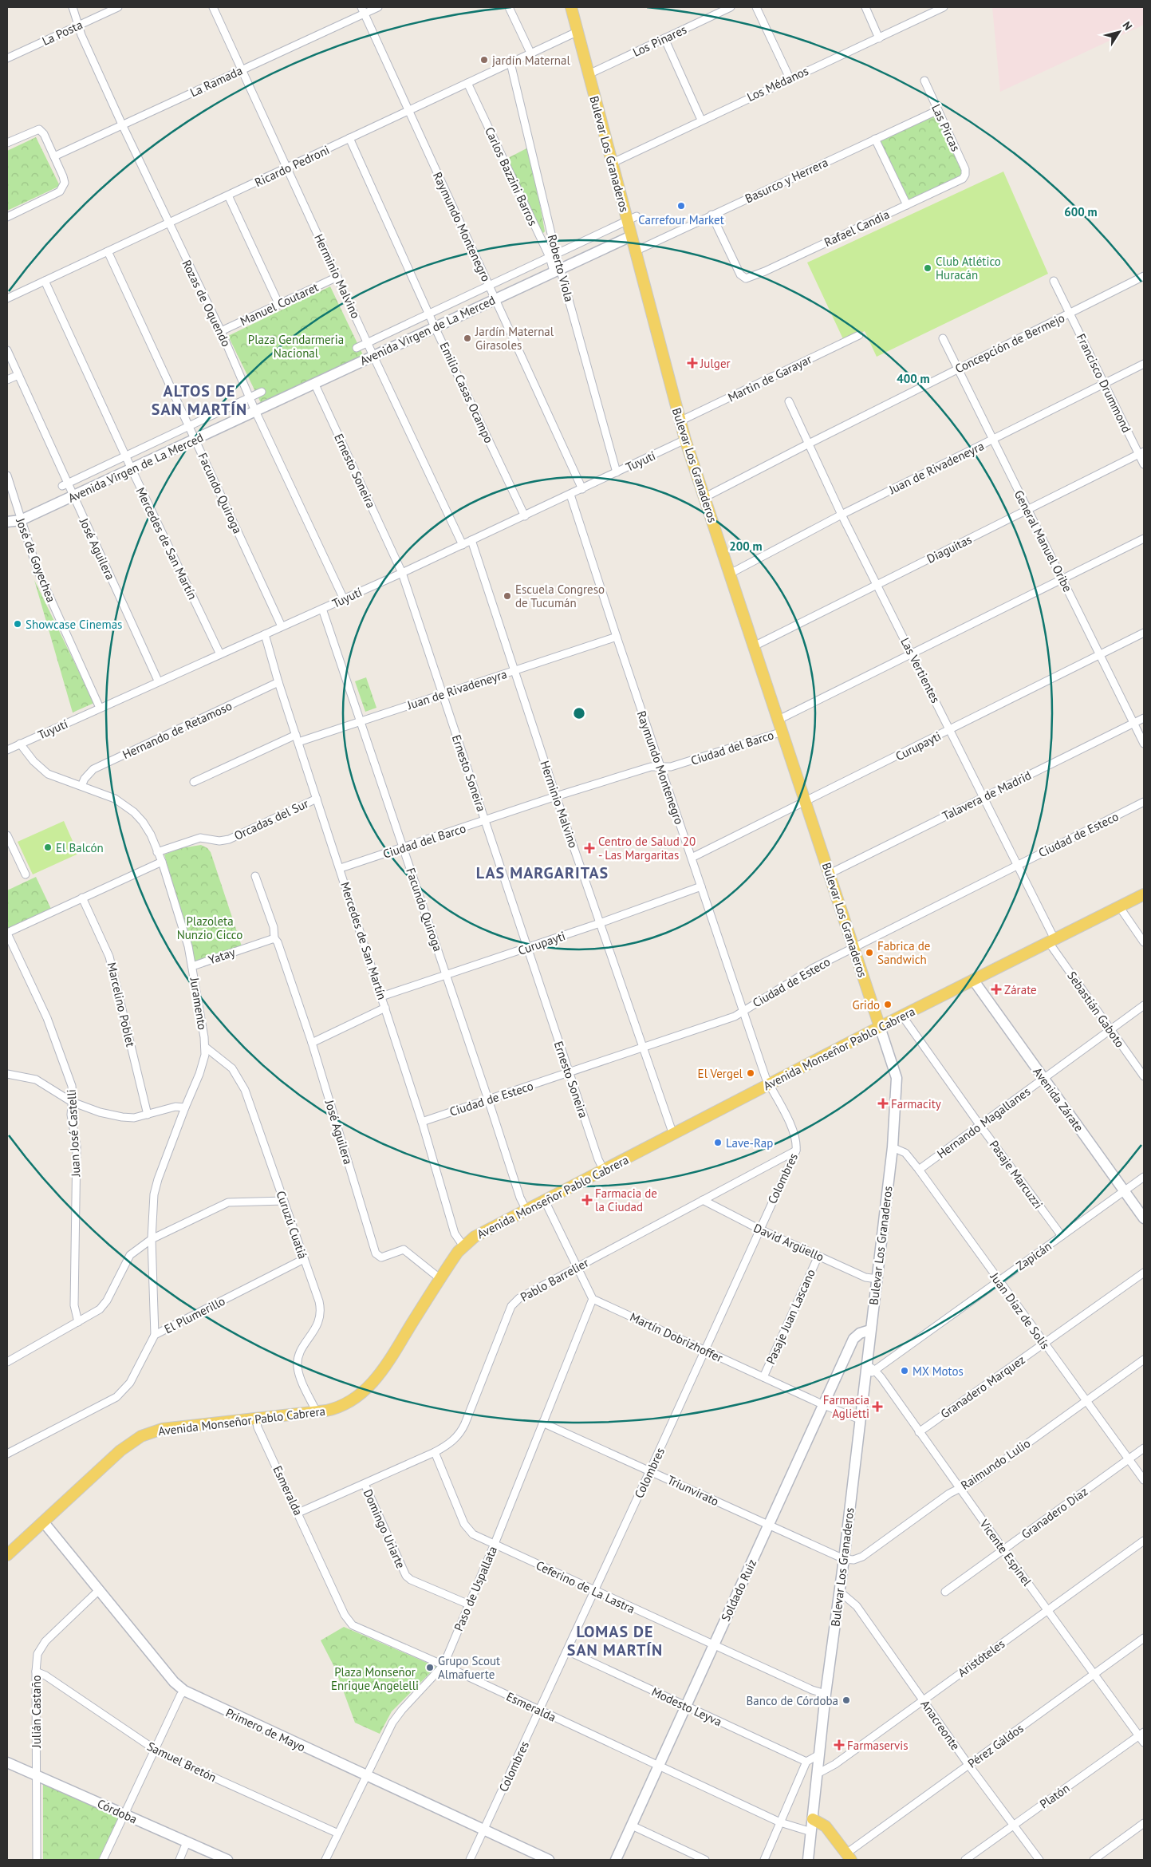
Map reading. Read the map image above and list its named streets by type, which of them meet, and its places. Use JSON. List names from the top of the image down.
{
  "streets": {
    "main road": [
      "Bulevar Los Granaderos",
      "Avenida Virgen de La Merced",
      "Avenida Monseñor Pablo Cabrera",
      "Avenida Zárate",
      "Soldado Ruiz",
      "Primero de Mayo",
      "Córdoba"
    ],
    "street": [
      "La Posta",
      "Los Pinares",
      "La Ramada",
      "Los Médanos",
      "Las Pircas",
      "Ricardo Pedroni",
      "Carlos Bazzini Barros",
      "Basurco y Herrera",
      "Raymundo Montenegro",
      "Rafael Candia",
      "Roberto Viola",
      "Herminio Malvino",
      "Rozas de Oquendo",
      "Manuel Coutaret",
      "Concepción de Bermejo",
      "Martin de Garayar",
      "Francisco Drummond",
      "Emilio Casas Ocampo",
      "Tuyutí",
      "Juan de Rivadeneyra",
      "Ernesto Soneira",
      "Facundo Quiroga",
      "General Manuel Oribe",
      "Mercedes de San Martín",
      "José Aguilera",
      "Diaguitas",
      "José de Goyechea",
      "Las Vertientes",
      "Hernando de Retamoso",
      "Curupayti",
      "Ciudad del Barco",
      "Talavera de Madrid",
      "Orcadas del Sur",
      "Ciudad de Esteco",
      "Yatay",
      "Juramento",
      "Marcelino Poblet",
      "Sebastián Gaboto",
      "Hernando Magallanes",
      "Juan José Castelli",
      "Pasaje Marcuzzi",
      "Colombres",
      "Curuzú Cuatiá",
      "David Argüello",
      "Zapicán",
      "Pablo Barrelier",
      "Juan Díaz de Solís",
      "El Plumerillo",
      "Pasaje Juan Lascano",
      "Martín Dobrizhoffer",
      "Granadero Marquez",
      "Raimundo Lulio",
      "Esmeralda",
      "Triunvirato",
      "Granadero Díaz",
      "Domingo Uriarte",
      "Vicente Espinel",
      "Ceferino de La Lastra",
      "Paso de Uspallata",
      "Aristóteles",
      "Modesto Leyva",
      "Julián Castaño",
      "Anacreonte",
      "Pérez Gáldos",
      "Samuel Bretón",
      "Platón"
    ]
  },
  "crossings": [
    ["La Posta", "Rozas de Oquendo"],
    ["Los Pinares", "Bulevar Los Granaderos"],
    ["La Ramada", "Raymundo Montenegro"],
    ["La Ramada", "Herminio Malvino"],
    ["La Ramada", "Rozas de Oquendo"],
    ["Los Médanos", "Bulevar Los Granaderos"],
    ["Las Pircas", "Basurco y Herrera"],
    ["Las Pircas", "Rafael Candia"],
    ["Bulevar Los Granaderos", "Ricardo Pedroni"],
    ["Bulevar Los Granaderos", "Basurco y Herrera"],
    ["Bulevar Los Granaderos", "Avenida Virgen de La Merced"],
    ["Bulevar Los Granaderos", "Concepción de Bermejo"],
    ["Bulevar Los Granaderos", "Martin de Garayar"],
    ["Bulevar Los Granaderos", "Tuyutí"],
    ["Bulevar Los Granaderos", "Juan de Rivadeneyra"],
    ["Bulevar Los Granaderos", "Diaguitas"],
    ["Bulevar Los Granaderos", "Curupayti"],
    ["Bulevar Los Granaderos", "Ciudad del Barco"],
    ["Bulevar Los Granaderos", "Talavera de Madrid"],
    ["Bulevar Los Granaderos", "Ciudad de Esteco"],
    ["Bulevar Los Granaderos", "Avenida Monseñor Pablo Cabrera"],
    ["Bulevar Los Granaderos", "David Argüello"],
    ["Bulevar Los Granaderos", "Zapicán"],
    ["Bulevar Los Granaderos", "Juan Díaz de Solís"],
    ["Bulevar Los Granaderos", "Martín Dobrizhoffer"],
    ["Bulevar Los Granaderos", "Raimundo Lulio"],
    ["Bulevar Los Granaderos", "Esmeralda"],
    ["Bulevar Los Granaderos", "Triunvirato"],
    ["Bulevar Los Granaderos", "Vicente Espinel"],
    ["Bulevar Los Granaderos", "Ceferino de La Lastra"],
    ["Bulevar Los Granaderos", "Soldado Ruiz"],
    ["Bulevar Los Granaderos", "Aristóteles"],
    ["Bulevar Los Granaderos", "Anacreonte"],
    ["Ricardo Pedroni", "Carlos Bazzini Barros"],
    ["Ricardo Pedroni", "Raymundo Montenegro"],
    ["Ricardo Pedroni", "Roberto Viola"],
    ["Ricardo Pedroni", "Herminio Malvino"],
    ["Ricardo Pedroni", "Rozas de Oquendo"],
    ["Ricardo Pedroni", "Emilio Casas Ocampo"],
    ["Ricardo Pedroni", "Facundo Quiroga"],
    ["Ricardo Pedroni", "Mercedes de San Martín"],
    ["Carlos Bazzini Barros", "Roberto Viola"],
    ["Carlos Bazzini Barros", "Avenida Virgen de La Merced"],
    ["Basurco y Herrera", "Rafael Candia"],
    ["Raymundo Montenegro", "Avenida Virgen de La Merced"],
    ["Raymundo Montenegro", "Tuyutí"],
    ["Raymundo Montenegro", "Juan de Rivadeneyra"],
    ["Raymundo Montenegro", "Curupayti"],
    ["Raymundo Montenegro", "Ciudad del Barco"],
    ["Raymundo Montenegro", "Ciudad de Esteco"],
    ["Raymundo Montenegro", "Avenida Monseñor Pablo Cabrera"],
    ["Raymundo Montenegro", "Colombres"],
    ["Roberto Viola", "Avenida Virgen de La Merced"],
    ["Roberto Viola", "Tuyutí"],
    ["Herminio Malvino", "Manuel Coutaret"],
    ["Herminio Malvino", "Avenida Virgen de La Merced"],
    ["Herminio Malvino", "Tuyutí"],
    ["Herminio Malvino", "Juan de Rivadeneyra"],
    ["Herminio Malvino", "Curupayti"],
    ["Herminio Malvino", "Ciudad del Barco"],
    ["Herminio Malvino", "Ciudad de Esteco"],
    ["Herminio Malvino", "Avenida Monseñor Pablo Cabrera"],
    ["Rozas de Oquendo", "Manuel Coutaret"],
    ["Rozas de Oquendo", "Avenida Virgen de La Merced"],
    ["Rozas de Oquendo", "Tuyutí"],
    ["Avenida Virgen de La Merced", "Emilio Casas Ocampo"],
    ["Avenida Virgen de La Merced", "Ernesto Soneira"],
    ["Avenida Virgen de La Merced", "Facundo Quiroga"],
    ["Avenida Virgen de La Merced", "Mercedes de San Martín"],
    ["Avenida Virgen de La Merced", "José Aguilera"],
    ["Avenida Virgen de La Merced", "José de Goyechea"],
    ["Concepción de Bermejo", "Francisco Drummond"],
    ["Concepción de Bermejo", "General Manuel Oribe"],
    ["Concepción de Bermejo", "Las Vertientes"],
    ["Francisco Drummond", "Juan de Rivadeneyra"],
    ["Francisco Drummond", "Diaguitas"],
    ["Emilio Casas Ocampo", "Tuyutí"],
    ["Tuyutí", "Ernesto Soneira"],
    ["Tuyutí", "Facundo Quiroga"],
    ["Tuyutí", "Mercedes de San Martín"],
    ["Tuyutí", "José Aguilera"],
    ["Tuyutí", "José de Goyechea"],
    ["Tuyutí", "Juramento"],
    ["Juan de Rivadeneyra", "Ernesto Soneira"],
    ["Juan de Rivadeneyra", "Facundo Quiroga"],
    ["Juan de Rivadeneyra", "General Manuel Oribe"],
    ["Juan de Rivadeneyra", "Mercedes de San Martín"],
    ["Juan de Rivadeneyra", "Las Vertientes"],
    ["Ernesto Soneira", "Curupayti"],
    ["Ernesto Soneira", "Ciudad del Barco"],
    ["Ernesto Soneira", "Ciudad de Esteco"],
    ["Ernesto Soneira", "Avenida Monseñor Pablo Cabrera"],
    ["Facundo Quiroga", "Curupayti"],
    ["Facundo Quiroga", "Ciudad del Barco"],
    ["Facundo Quiroga", "Ciudad de Esteco"],
    ["Facundo Quiroga", "Avenida Monseñor Pablo Cabrera"],
    ["General Manuel Oribe", "Diaguitas"],
    ["General Manuel Oribe", "Curupayti"],
    ["General Manuel Oribe", "Ciudad del Barco"],
    ["General Manuel Oribe", "Talavera de Madrid"],
    ["Mercedes de San Martín", "Hernando de Retamoso"],
    ["Mercedes de San Martín", "Curupayti"],
    ["Mercedes de San Martín", "Ciudad del Barco"],
    ["Mercedes de San Martín", "Orcadas del Sur"],
    ["Mercedes de San Martín", "Ciudad de Esteco"],
    ["Mercedes de San Martín", "Avenida Monseñor Pablo Cabrera"],
    ["José Aguilera", "Yatay"],
    ["José Aguilera", "Avenida Monseñor Pablo Cabrera"],
    ["Diaguitas", "Las Vertientes"],
    ["Las Vertientes", "Curupayti"],
    ["Las Vertientes", "Ciudad del Barco"],
    ["Las Vertientes", "Talavera de Madrid"],
    ["Las Vertientes", "Ciudad de Esteco"],
    ["Las Vertientes", "Sebastián Gaboto"],
    ["Las Vertientes", "Avenida Monseñor Pablo Cabrera"],
    ["Hernando de Retamoso", "Juramento"],
    ["Orcadas del Sur", "Juramento"],
    ["Yatay", "Juramento"],
    ["Juramento", "Curuzú Cuatiá"],
    ["Juramento", "El Plumerillo"],
    ["Sebastián Gaboto", "Avenida Monseñor Pablo Cabrera"],
    ["Sebastián Gaboto", "Hernando Magallanes"],
    ["Avenida Monseñor Pablo Cabrera", "Avenida Zárate"],
    ["Avenida Monseñor Pablo Cabrera", "Pasaje Marcuzzi"],
    ["Avenida Monseñor Pablo Cabrera", "Colombres"],
    ["Avenida Monseñor Pablo Cabrera", "Curuzú Cuatiá"],
    ["Avenida Monseñor Pablo Cabrera", "Esmeralda"],
    ["Avenida Monseñor Pablo Cabrera", "Primero de Mayo"],
    ["Avenida Zárate", "Hernando Magallanes"],
    ["Avenida Zárate", "Zapicán"],
    ["Hernando Magallanes", "Pasaje Marcuzzi"],
    ["Hernando Magallanes", "Juan Díaz de Solís"],
    ["Pasaje Marcuzzi", "Zapicán"],
    ["Colombres", "David Argüello"],
    ["Colombres", "Pablo Barrelier"],
    ["Colombres", "Martín Dobrizhoffer"],
    ["Colombres", "Esmeralda"],
    ["Colombres", "Triunvirato"],
    ["Colombres", "Ceferino de La Lastra"],
    ["Colombres", "Modesto Leyva"],
    ["Colombres", "Primero de Mayo"],
    ["Curuzú Cuatiá", "El Plumerillo"],
    ["David Argüello", "Pablo Barrelier"],
    ["David Argüello", "Pasaje Juan Lascano"],
    ["Zapicán", "Juan Díaz de Solís"],
    ["Zapicán", "Vicente Espinel"],
    ["Pablo Barrelier", "Esmeralda"],
    ["Pablo Barrelier", "Domingo Uriarte"],
    ["Pablo Barrelier", "Ceferino de La Lastra"],
    ["Juan Díaz de Solís", "Granadero Marquez"],
    ["Juan Díaz de Solís", "Raimundo Lulio"],
    ["Juan Díaz de Solís", "Granadero Díaz"],
    ["Pasaje Juan Lascano", "Martín Dobrizhoffer"],
    ["Martín Dobrizhoffer", "Paso de Uspallata"],
    ["Martín Dobrizhoffer", "Soldado Ruiz"],
    ["Granadero Marquez", "Vicente Espinel"],
    ["Raimundo Lulio", "Triunvirato"],
    ["Raimundo Lulio", "Vicente Espinel"],
    ["Esmeralda", "Paso de Uspallata"],
    ["Esmeralda", "Soldado Ruiz"],
    ["Triunvirato", "Paso de Uspallata"],
    ["Triunvirato", "Soldado Ruiz"],
    ["Granadero Díaz", "Vicente Espinel"],
    ["Domingo Uriarte", "Paso de Uspallata"],
    ["Vicente Espinel", "Aristóteles"],
    ["Vicente Espinel", "Pérez Gáldos"],
    ["Vicente Espinel", "Platón"],
    ["Ceferino de La Lastra", "Paso de Uspallata"],
    ["Ceferino de La Lastra", "Soldado Ruiz"],
    ["Paso de Uspallata", "Primero de Mayo"],
    ["Paso de Uspallata", "Samuel Bretón"],
    ["Soldado Ruiz", "Modesto Leyva"],
    ["Aristóteles", "Anacreonte"],
    ["Julián Castaño", "Primero de Mayo"],
    ["Julián Castaño", "Samuel Bretón"],
    ["Julián Castaño", "Córdoba"],
    ["Anacreonte", "Pérez Gáldos"],
    ["Anacreonte", "Platón"]
  ],
  "districts": ["ALTOS DE SAN MARTÍN", "LAS MARGARITAS", "LOMAS DE SAN MARTÍN"],
  "parks": ["Plaza Gendarmeria Nacional", "Plazoleta Nunzio Cicco", "Plaza Monseñor Enrique Angelelli"],
  "places": {
    "other": [
      "jardín Maternal",
      "Carrefour Market",
      "Club Atlético Huracán",
      "Jardín Maternal Girasoles",
      "Escuela Congreso de Tucumán",
      "Showcase Cinemas",
      "El Balcón",
      "Fabrica de Sandwich",
      "Grido",
      "El Vergel",
      "Lave-Rap",
      "MX Motos",
      "Grupo Scout Almafuerte",
      "Banco de Córdoba"
    ],
    "health": [
      "Julger",
      "Centro de Salud 20 - Las Margaritas",
      "Zárate",
      "Farmacity",
      "Farmacia de la Ciudad",
      "Farmacia Aglietti",
      "Farmaservis"
    ]
  },
  "north": "top right",
  "rings": ["600 m", "400 m", "200 m"]
}
